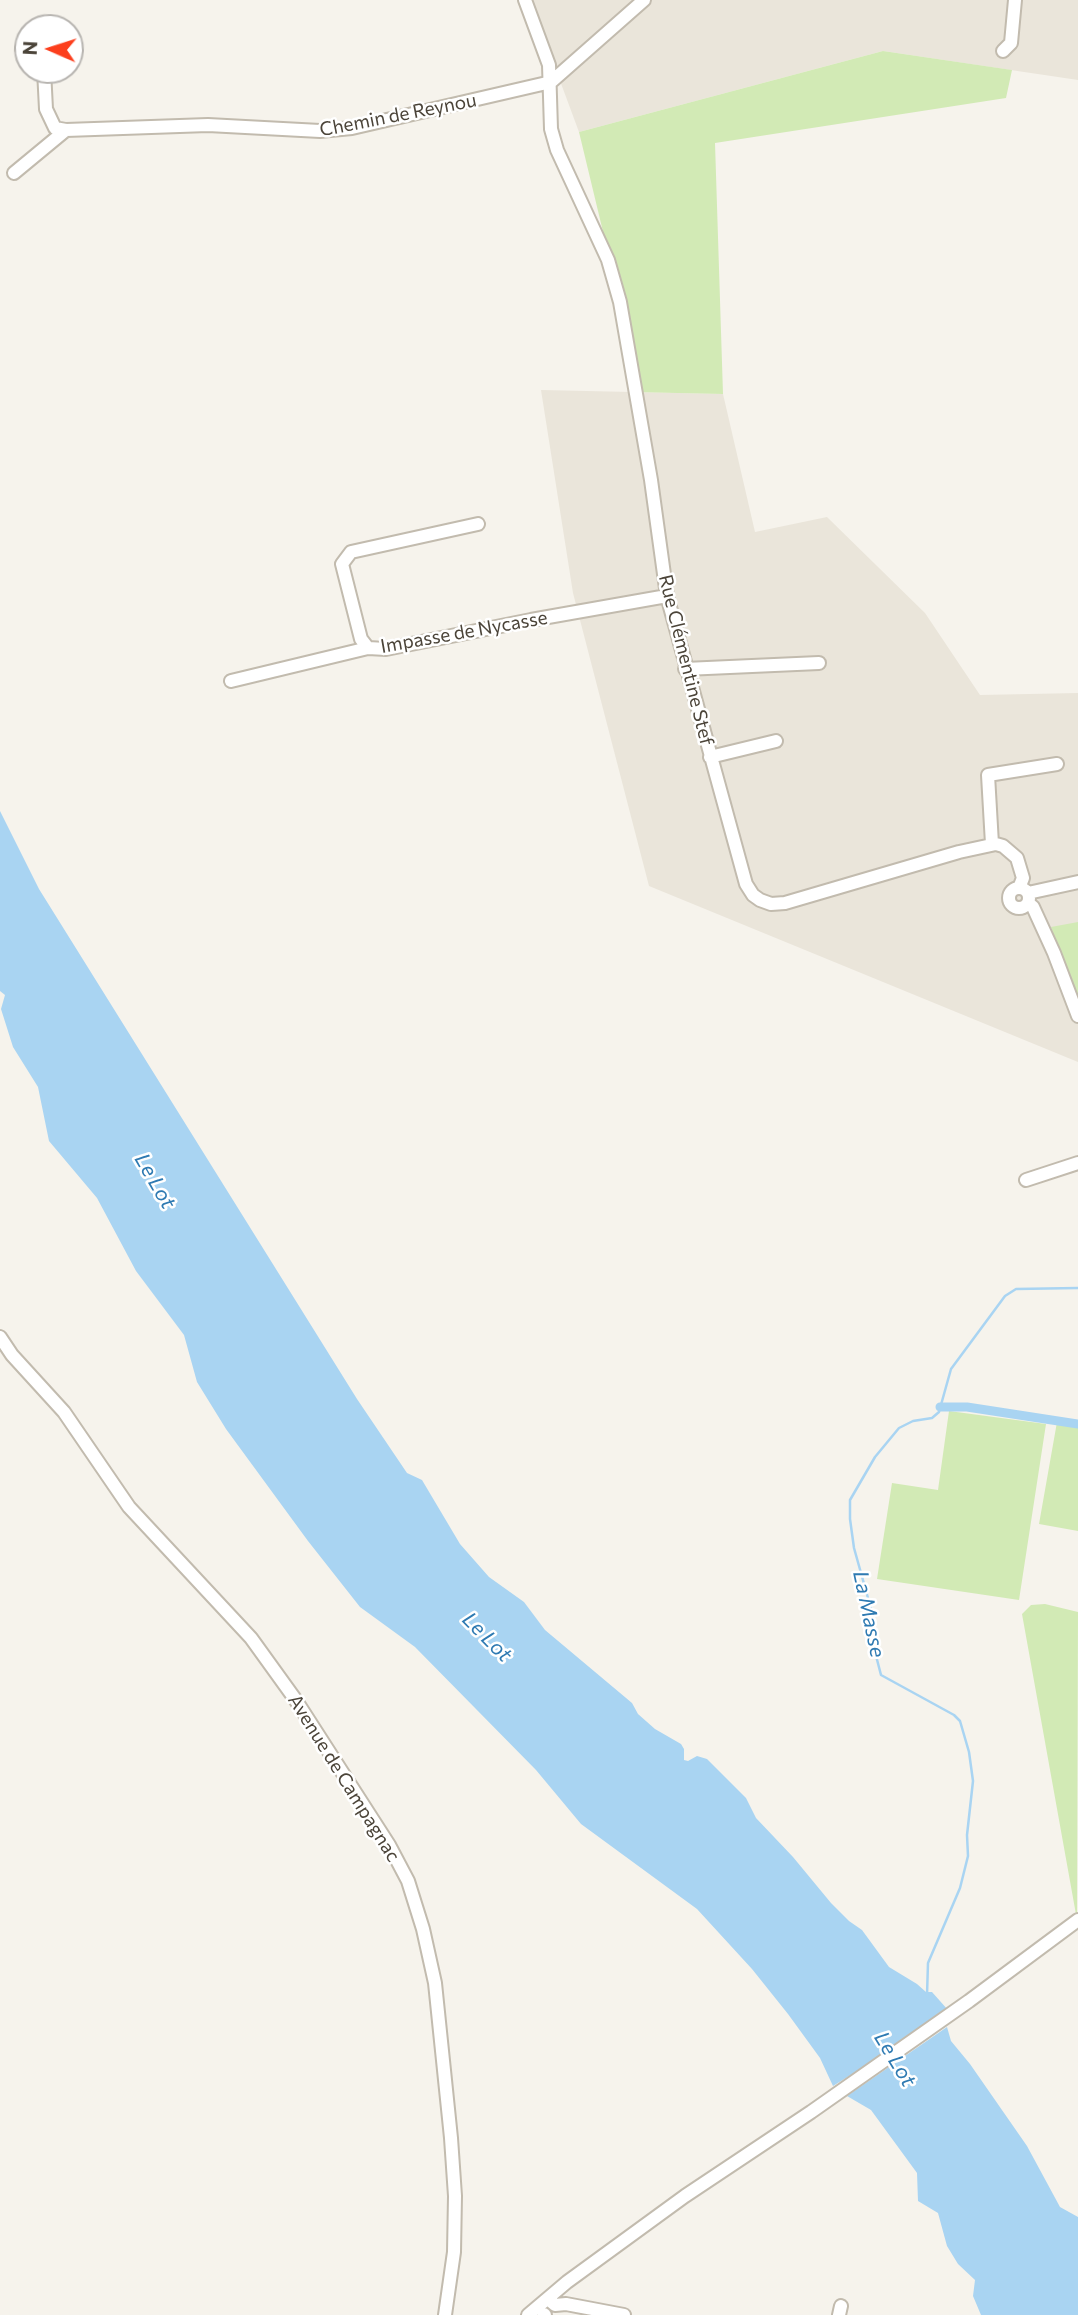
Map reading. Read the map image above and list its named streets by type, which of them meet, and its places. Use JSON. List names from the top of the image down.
{
  "streets": {
    "street": [
      "Chemin de Reynou",
      "Impasse de Nycasse",
      "Rue Clémentine Stef",
      "Avenue de Campagnac"
    ]
  },
  "crossings": [
    ["Chemin de Reynou", "Rue Clémentine Stef"],
    ["Impasse de Nycasse", "Rue Clémentine Stef"]
  ],
  "water": ["Le Lot", "La Masse"],
  "north": "left"
}
